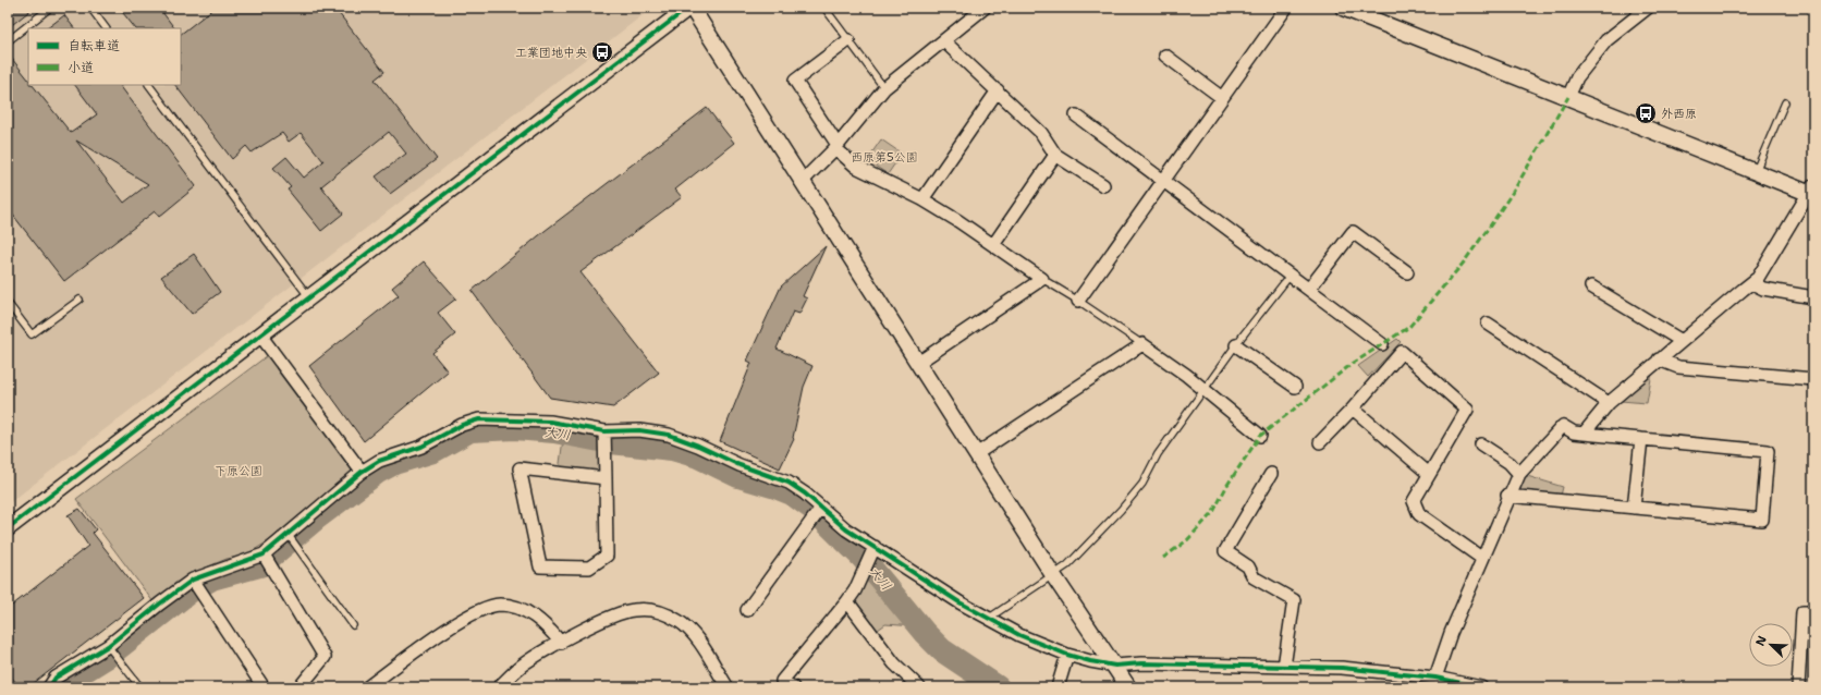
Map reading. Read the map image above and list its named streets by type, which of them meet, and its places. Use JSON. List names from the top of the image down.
{
  "water": ["大川"],
  "parks": ["西原第5公園", "下原公園"],
  "places": {
    "bus stop": ["工業団地中央", "外西原"]
  },
  "legend": ["自転車道", "小道"],
  "north": "top left"
}
